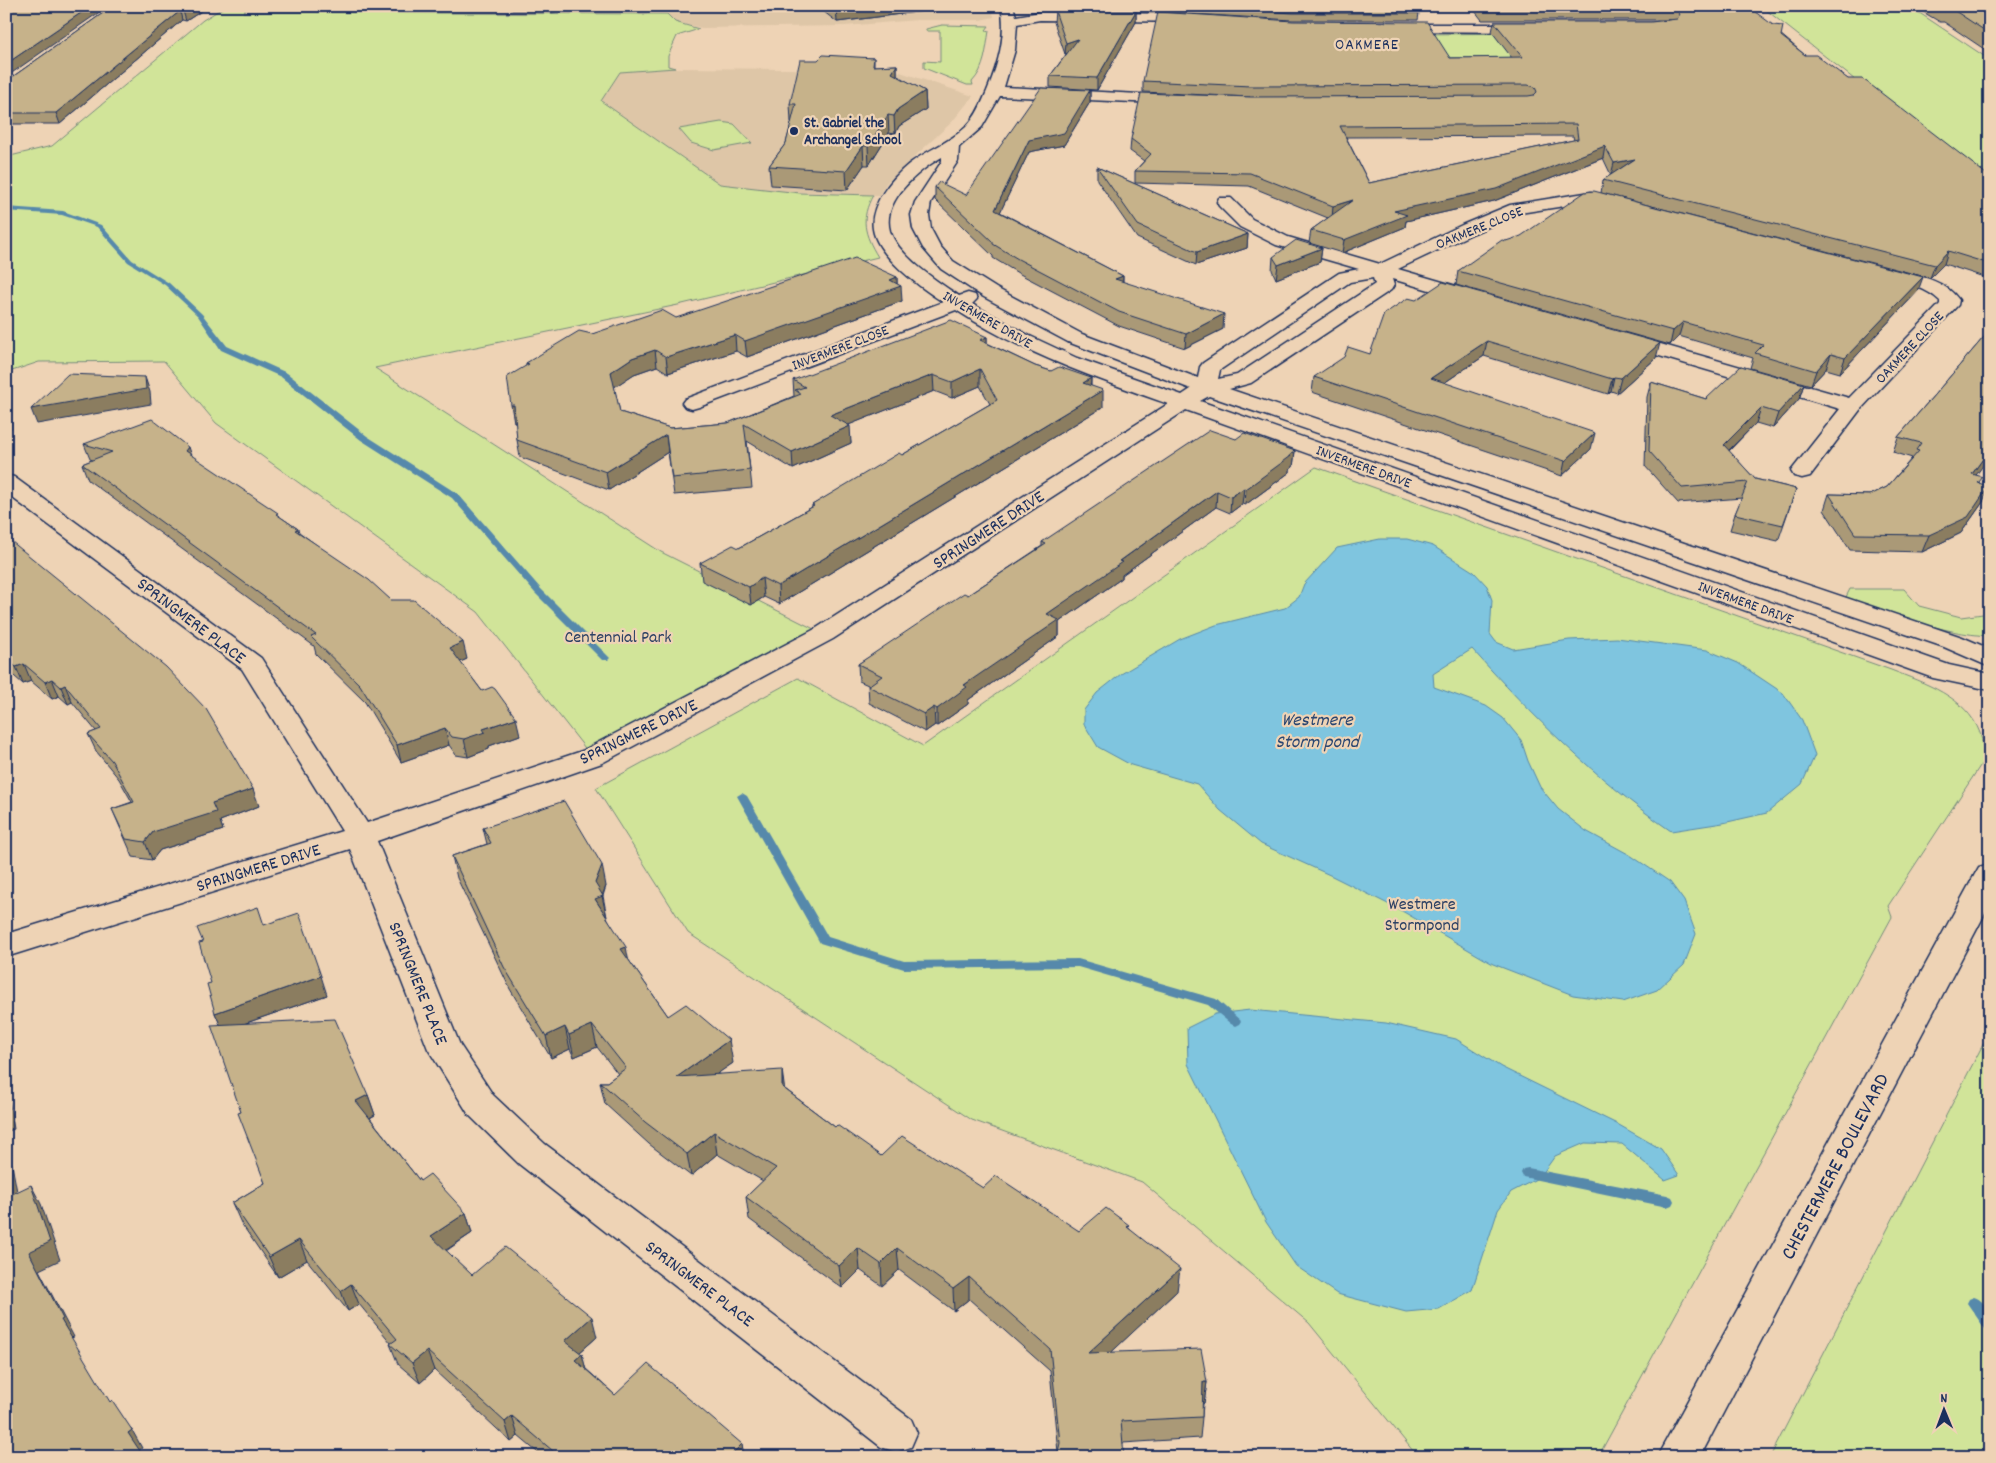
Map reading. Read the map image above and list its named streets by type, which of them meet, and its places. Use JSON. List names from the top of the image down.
{
  "streets": {
    "street": [
      "OAKMERE CLOSE",
      "INVERMERE DRIVE",
      "INVERMERE CLOSE",
      "SPRINGMERE DRIVE",
      "SPRINGMERE PLACE",
      "CHESTERMERE BOULEVARD"
    ]
  },
  "crossings": [
    ["OAKMERE CLOSE", "INVERMERE DRIVE"],
    ["OAKMERE CLOSE", "SPRINGMERE DRIVE"],
    ["INVERMERE DRIVE", "INVERMERE CLOSE"],
    ["INVERMERE DRIVE", "SPRINGMERE DRIVE"],
    ["SPRINGMERE DRIVE", "SPRINGMERE PLACE"]
  ],
  "districts": ["OAKMERE"],
  "water": ["Westmere Storm pond"],
  "parks": ["Centennial Park", "Westmere Stormpond"],
  "places": ["St. Gabriel the Archangel School"],
  "north": "top"
}
